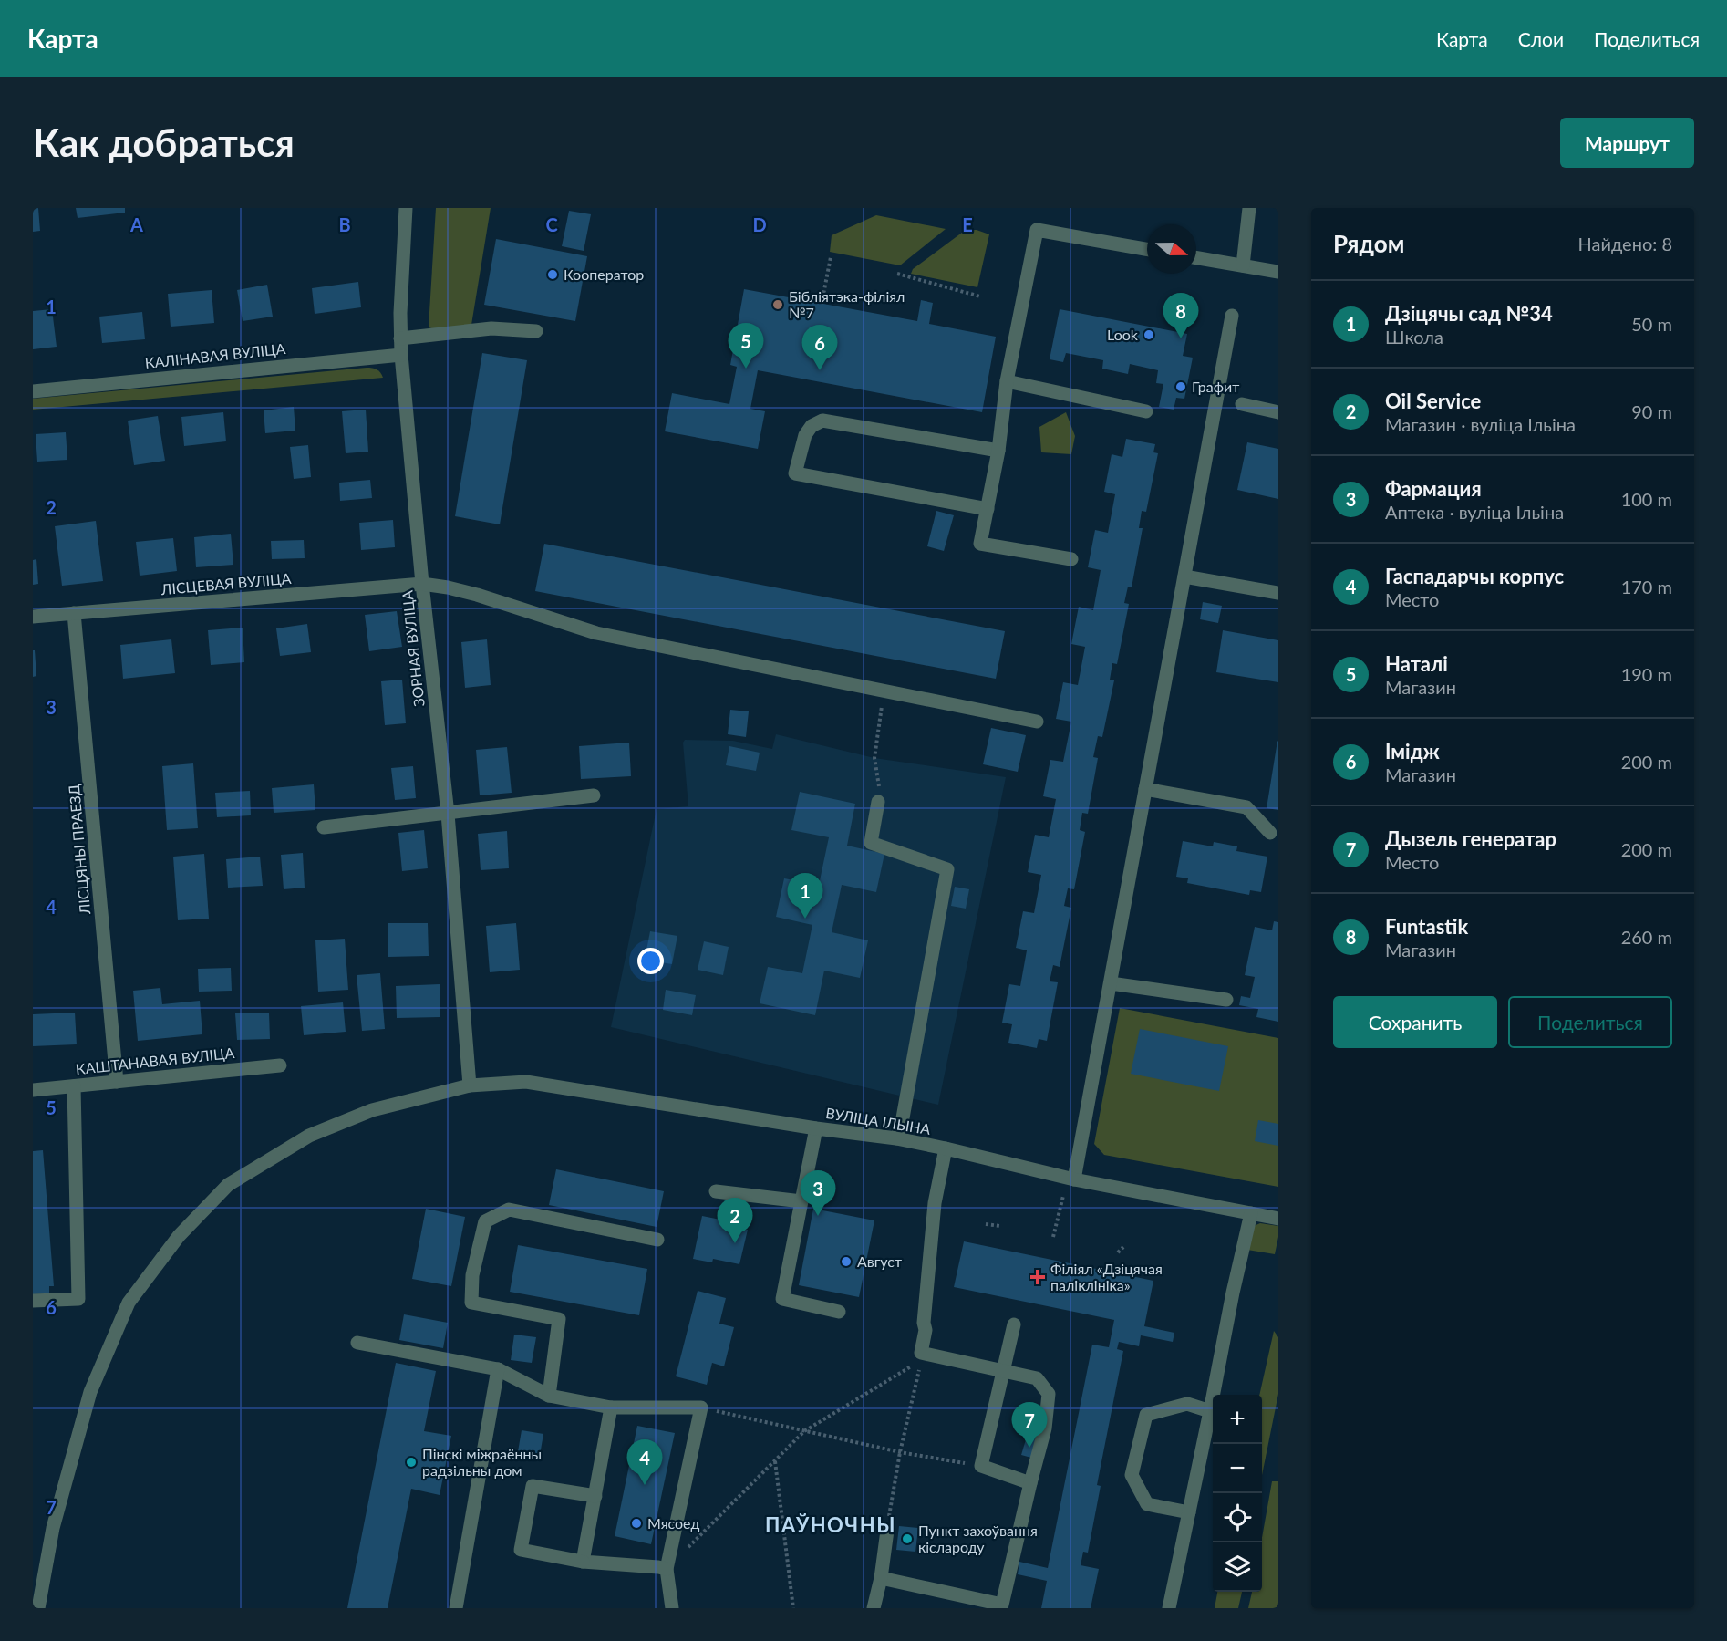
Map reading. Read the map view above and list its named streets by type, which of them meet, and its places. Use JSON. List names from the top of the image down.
{
  "streets": {
    "street": [
      "КАЛІНАВАЯ ВУЛІЦА",
      "ЛІСЦЕВАЯ ВУЛІЦА",
      "ЗОРНАЯ ВУЛІЦА",
      "ЛІСЦЯНЫ ПРАЕЗД",
      "КАШТАНАВАЯ ВУЛІЦА",
      "ВУЛІЦА ІЛЬІНА"
    ]
  },
  "crossings": [
    ["КАЛІНАВАЯ ВУЛІЦА", "ЗОРНАЯ ВУЛІЦА"],
    ["ЛІСЦЕВАЯ ВУЛІЦА", "ЗОРНАЯ ВУЛІЦА"],
    ["ЛІСЦЕВАЯ ВУЛІЦА", "ЛІСЦЯНЫ ПРАЕЗД"],
    ["ЗОРНАЯ ВУЛІЦА", "ВУЛІЦА ІЛЬІНА"],
    ["ЛІСЦЯНЫ ПРАЕЗД", "КАШТАНАВАЯ ВУЛІЦА"]
  ],
  "districts": ["ПАЎНОЧНЫ"],
  "places": {
    "other": [
      "Кооператор",
      "Бібліятэка-філіял №7",
      "Look",
      "Графит",
      "Август",
      "Пінскі міжраённы радзільны дом",
      "Мясоед",
      "Пункт захоўвання кіслароду"
    ],
    "health": ["Філіял «Дзіцячая паліклініка»"]
  },
  "north": "right",
  "page": {
    "header": "Карта",
    "nav": ["Карта", "Слои", "Поделиться"],
    "buttons": [
      "Маршрут",
      ["Сохранить", "Поделиться"]
    ],
    "title": "Как добраться",
    "heading": ["Рядом", "Найдено: 8"],
    "list": [
      {
        "mark": "1",
        "name": "Дзіцячы сад №34",
        "note": "Школа",
        "value": "50 m"
      },
      {
        "mark": "2",
        "name": "Oil Service",
        "note": "Магазин · вуліца Ільіна",
        "value": "90 m"
      },
      {
        "mark": "3",
        "name": "Фармация",
        "note": "Аптека · вуліца Ільіна",
        "value": "100 m"
      },
      {
        "mark": "4",
        "name": "Гаспадарчы корпус",
        "note": "Место",
        "value": "170 m"
      },
      {
        "mark": "5",
        "name": "Наталі",
        "note": "Магазин",
        "value": "190 m"
      },
      {
        "mark": "6",
        "name": "Імідж",
        "note": "Магазин",
        "value": "200 m"
      },
      {
        "mark": "7",
        "name": "Дызель генератар",
        "note": "Место",
        "value": "200 m"
      },
      {
        "mark": "8",
        "name": "Funtastik",
        "note": "Магазин",
        "value": "260 m"
      }
    ],
    "pins": [
      "8",
      "5",
      "6",
      "1",
      "3",
      "2",
      "7",
      "4"
    ],
    "map_buttons": ["+", "−"]
  },
  "grid": {
    "columns": [
      "A",
      "B",
      "C",
      "D",
      "E"
    ],
    "rows": [
      "1",
      "2",
      "3",
      "4",
      "5",
      "6",
      "7"
    ]
  }
}
